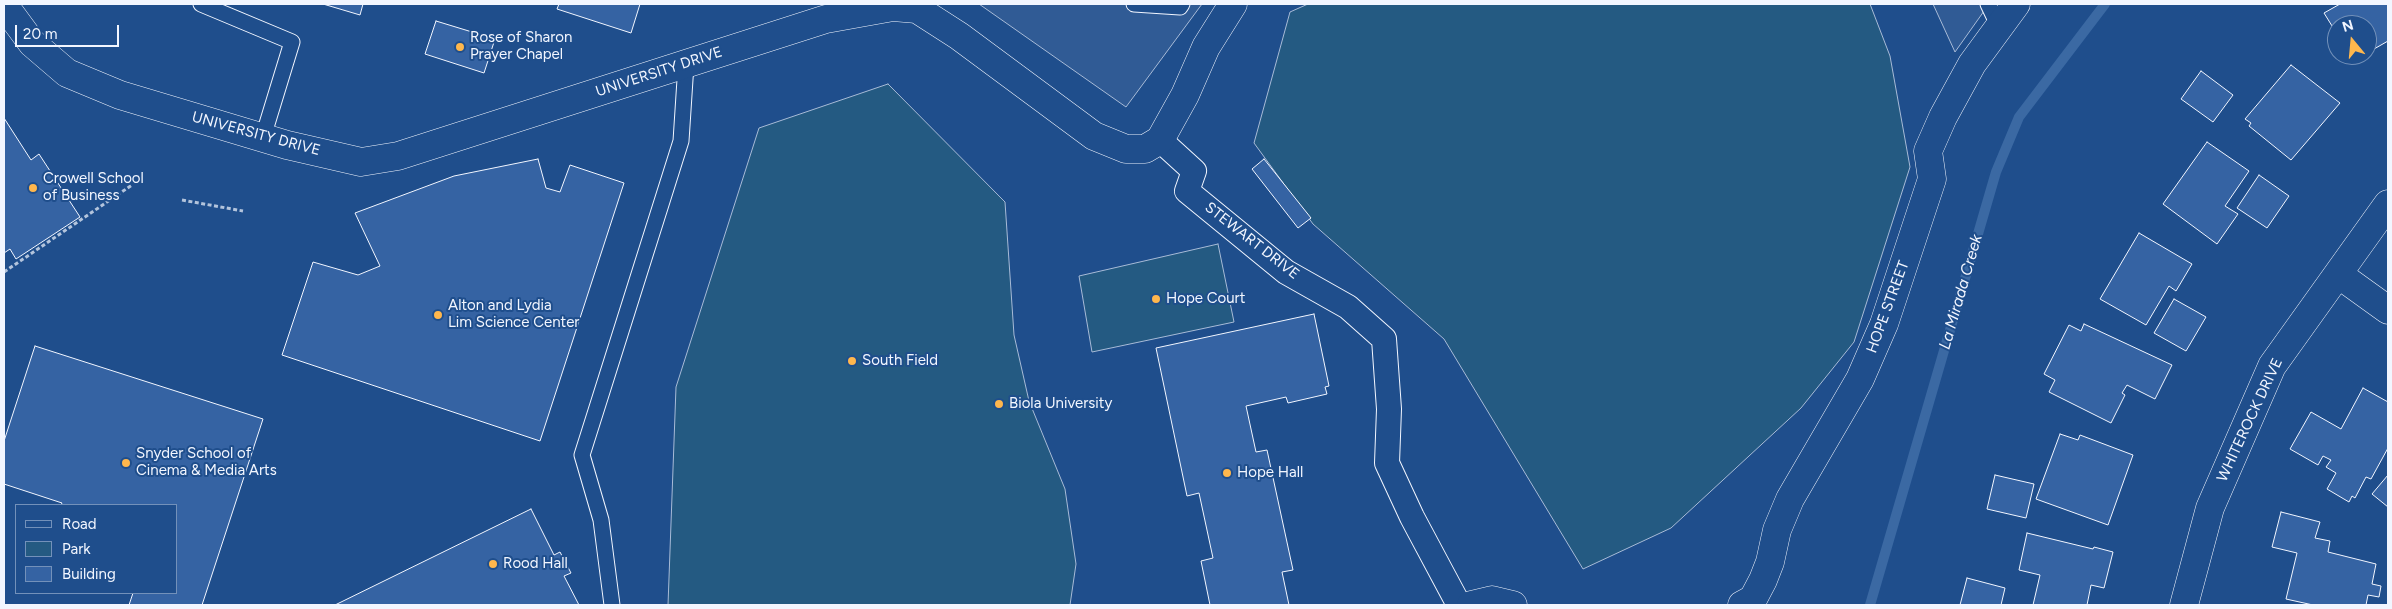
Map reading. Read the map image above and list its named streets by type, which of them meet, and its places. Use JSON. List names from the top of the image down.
{
  "streets": {
    "street": [
      "UNIVERSITY DRIVE",
      "STEWART DRIVE",
      "HOPE STREET",
      "WHITEROCK DRIVE"
    ]
  },
  "crossings": [
    ["UNIVERSITY DRIVE", "STEWART DRIVE"]
  ],
  "water": ["La Mirada Creek"],
  "places": [
    "Rose of Sharon Prayer Chapel",
    "Crowell School of Business",
    "Hope Court",
    "Alton and Lydia Lim Science Center",
    "South Field",
    "Biola University",
    "Snyder School of Cinema & Media Arts",
    "Hope Hall",
    "Rood Hall"
  ],
  "legend": ["Road", "Park", "Building"],
  "scale_bar": "20 m",
  "north": "top"
}
